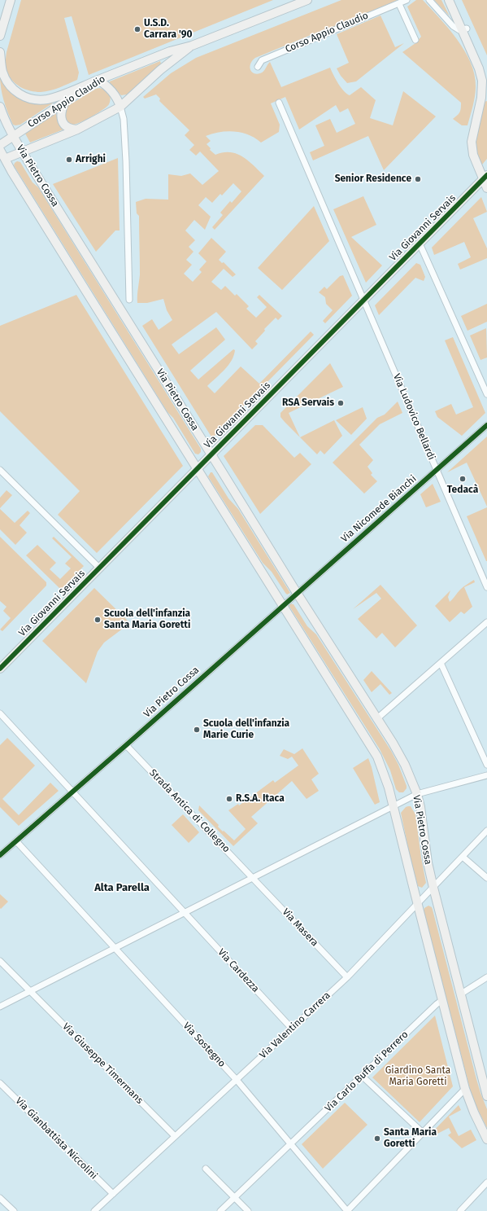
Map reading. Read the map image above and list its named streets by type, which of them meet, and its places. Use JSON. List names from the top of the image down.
{
  "streets": {
    "main road": ["Corso Appio Claudio", "Via Pietro Cossa", "Via Giovanni Servais"],
    "street": [
      "Via Ludovico Bellardi",
      "Via Nicomede Bianchi",
      "Strada Antica di Collegno",
      "Via Masera",
      "Via Cardezza",
      "Via Valentino Carrera",
      "Via Sostegno",
      "Via Giuseppe Timermans",
      "Via Carlo Buffa di Perrero",
      "Via Gianbattista Niccolini"
    ]
  },
  "crossings": [
    ["Corso Appio Claudio", "Via Pietro Cossa"],
    ["Via Pietro Cossa", "Via Giovanni Servais"],
    ["Via Pietro Cossa", "Via Nicomede Bianchi"],
    ["Via Pietro Cossa", "Strada Antica di Collegno"],
    ["Via Pietro Cossa", "Via Valentino Carrera"],
    ["Via Pietro Cossa", "Via Carlo Buffa di Perrero"],
    ["Via Giovanni Servais", "Via Ludovico Bellardi"],
    ["Via Ludovico Bellardi", "Via Nicomede Bianchi"],
    ["Strada Antica di Collegno", "Via Masera"],
    ["Via Masera", "Via Valentino Carrera"],
    ["Via Cardezza", "Via Valentino Carrera"],
    ["Via Valentino Carrera", "Via Sostegno"],
    ["Via Valentino Carrera", "Via Giuseppe Timermans"],
    ["Via Valentino Carrera", "Via Gianbattista Niccolini"],
    ["Via Sostegno", "Via Carlo Buffa di Perrero"]
  ],
  "districts": ["Alta Parella"],
  "parks": ["Giardino Santa Maria Goretti"],
  "places": [
    "U.S.D. Carrara '90",
    "Arrighi",
    "Senior Residence",
    "RSA Servais",
    "Tedacà",
    "Scuola dell'infanzia Santa Maria Goretti",
    "Scuola dell'infanzia Marie Curie",
    "R.S.A. Itaca",
    "Santa Maria Goretti"
  ]
}
